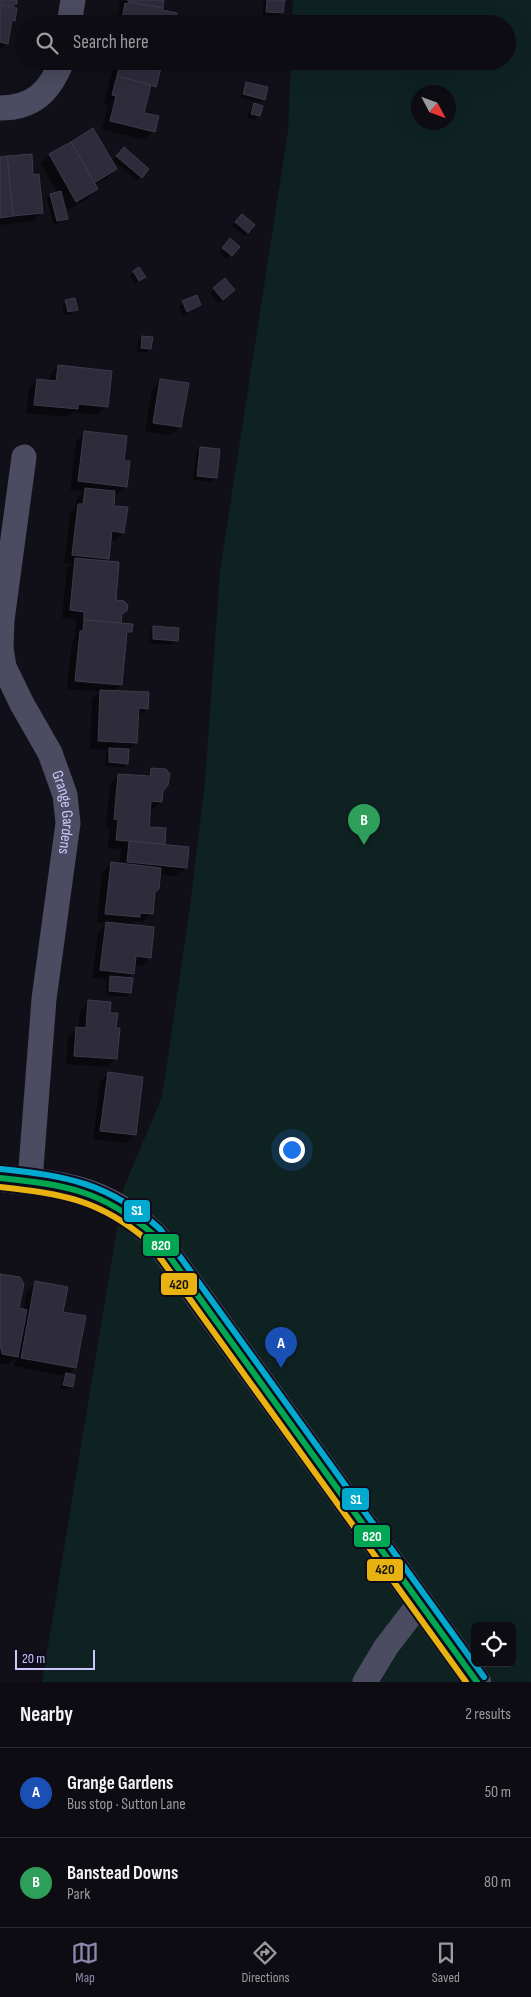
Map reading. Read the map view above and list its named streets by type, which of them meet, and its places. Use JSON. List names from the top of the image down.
{
  "streets": {
    "street": ["Grange Gardens"]
  },
  "lines": ["transit line S1", "transit line 820", "transit line 420"],
  "scale_bar": "20 m",
  "north": "bottom right",
  "page": {
    "search": "Search here",
    "pins": ["B", "A"],
    "scale": "20 m",
    "heading": ["Nearby", "2 results"],
    "list": [
      {
        "mark": "A",
        "name": "Grange Gardens",
        "note": "Bus stop · Sutton Lane",
        "value": "50 m"
      },
      {
        "mark": "B",
        "name": "Banstead Downs",
        "note": "Park",
        "value": "80 m"
      }
    ],
    "nav": ["Map", "Directions", "Saved"]
  }
}
